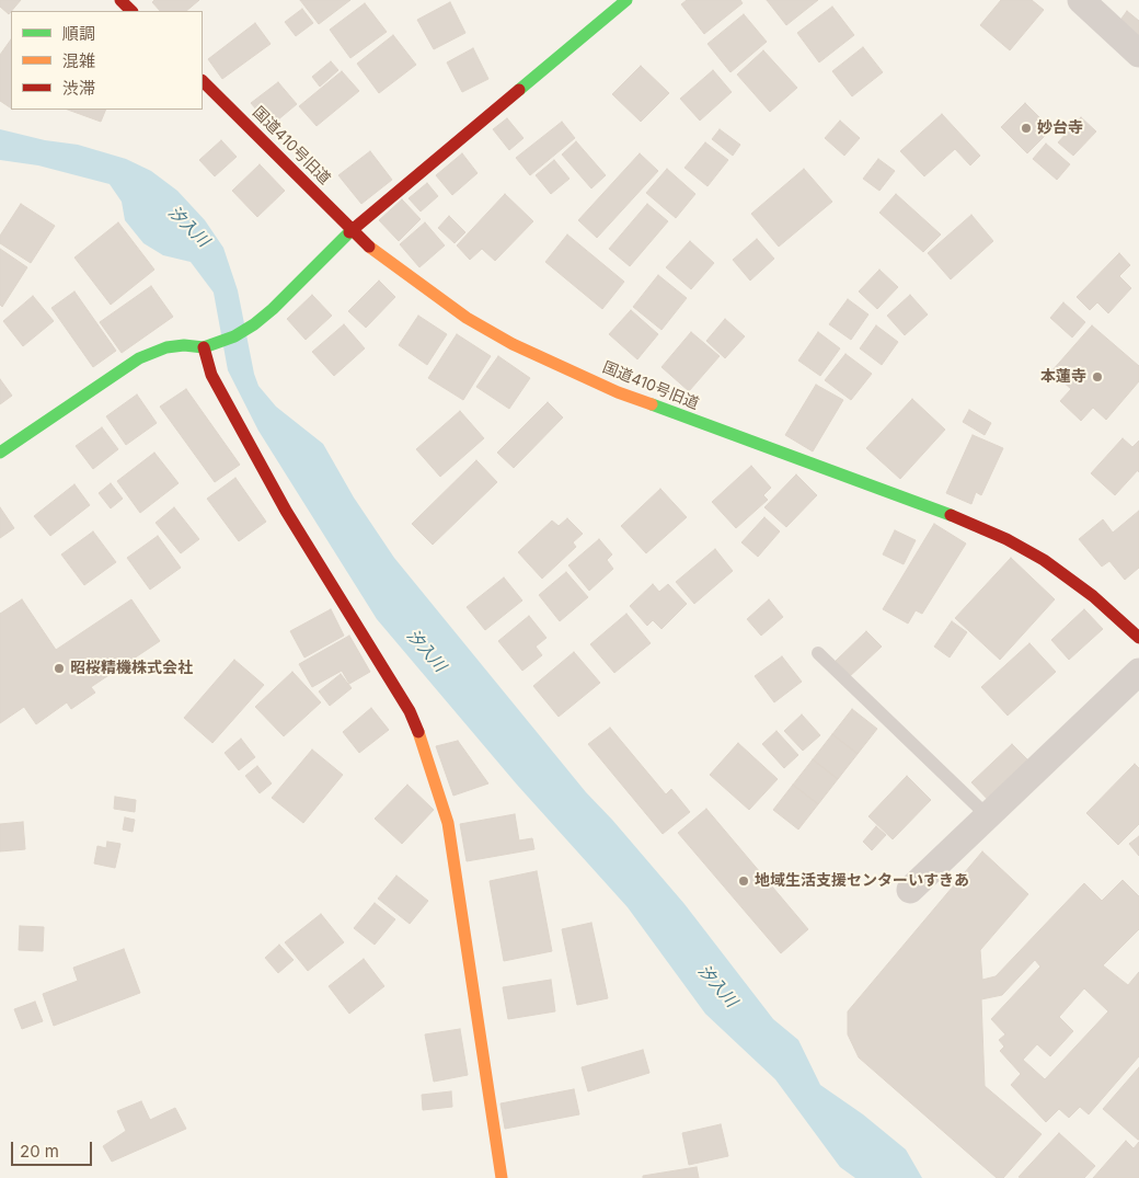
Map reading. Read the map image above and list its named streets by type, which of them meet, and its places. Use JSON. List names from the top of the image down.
{
  "streets": {
    "street": ["国道410号旧道"]
  },
  "water": ["汐入川"],
  "places": [
    "妙台寺",
    "本蓮寺",
    "昭桜精機株式会社",
    "地域生活支援センターいすきあ"
  ],
  "legend": ["順調", "混雑", "渋滞"],
  "scale_bar": "20 m"
}
